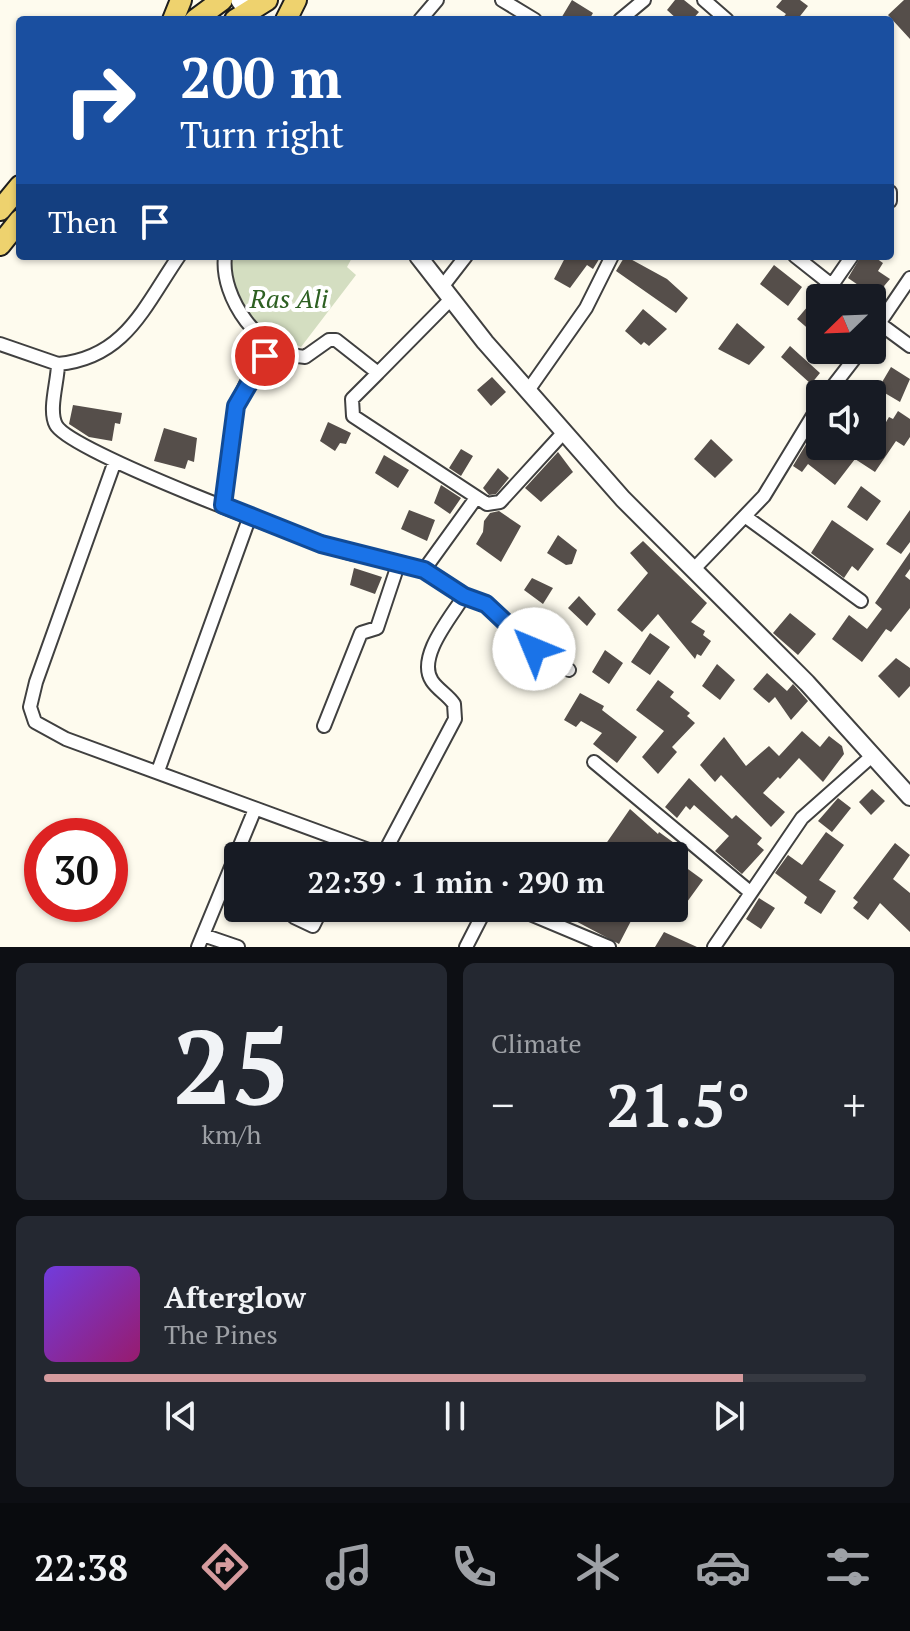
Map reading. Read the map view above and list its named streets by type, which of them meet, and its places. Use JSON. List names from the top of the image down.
{
  "parks": ["Ras Ali"],
  "north": "bottom left",
  "page": {
    "turn": ["200 m", "Turn right"],
    "then": "Then",
    "limit": "30",
    "trip": "22:39 · 1 min · 290 m",
    "tile": [
      ["25", "km/h"],
      "Climate"
    ],
    "heat": ["−", "21.5°", "+"],
    "song": ["Afterglow", "The Pines"],
    "tabs": "22:38"
  }
}
